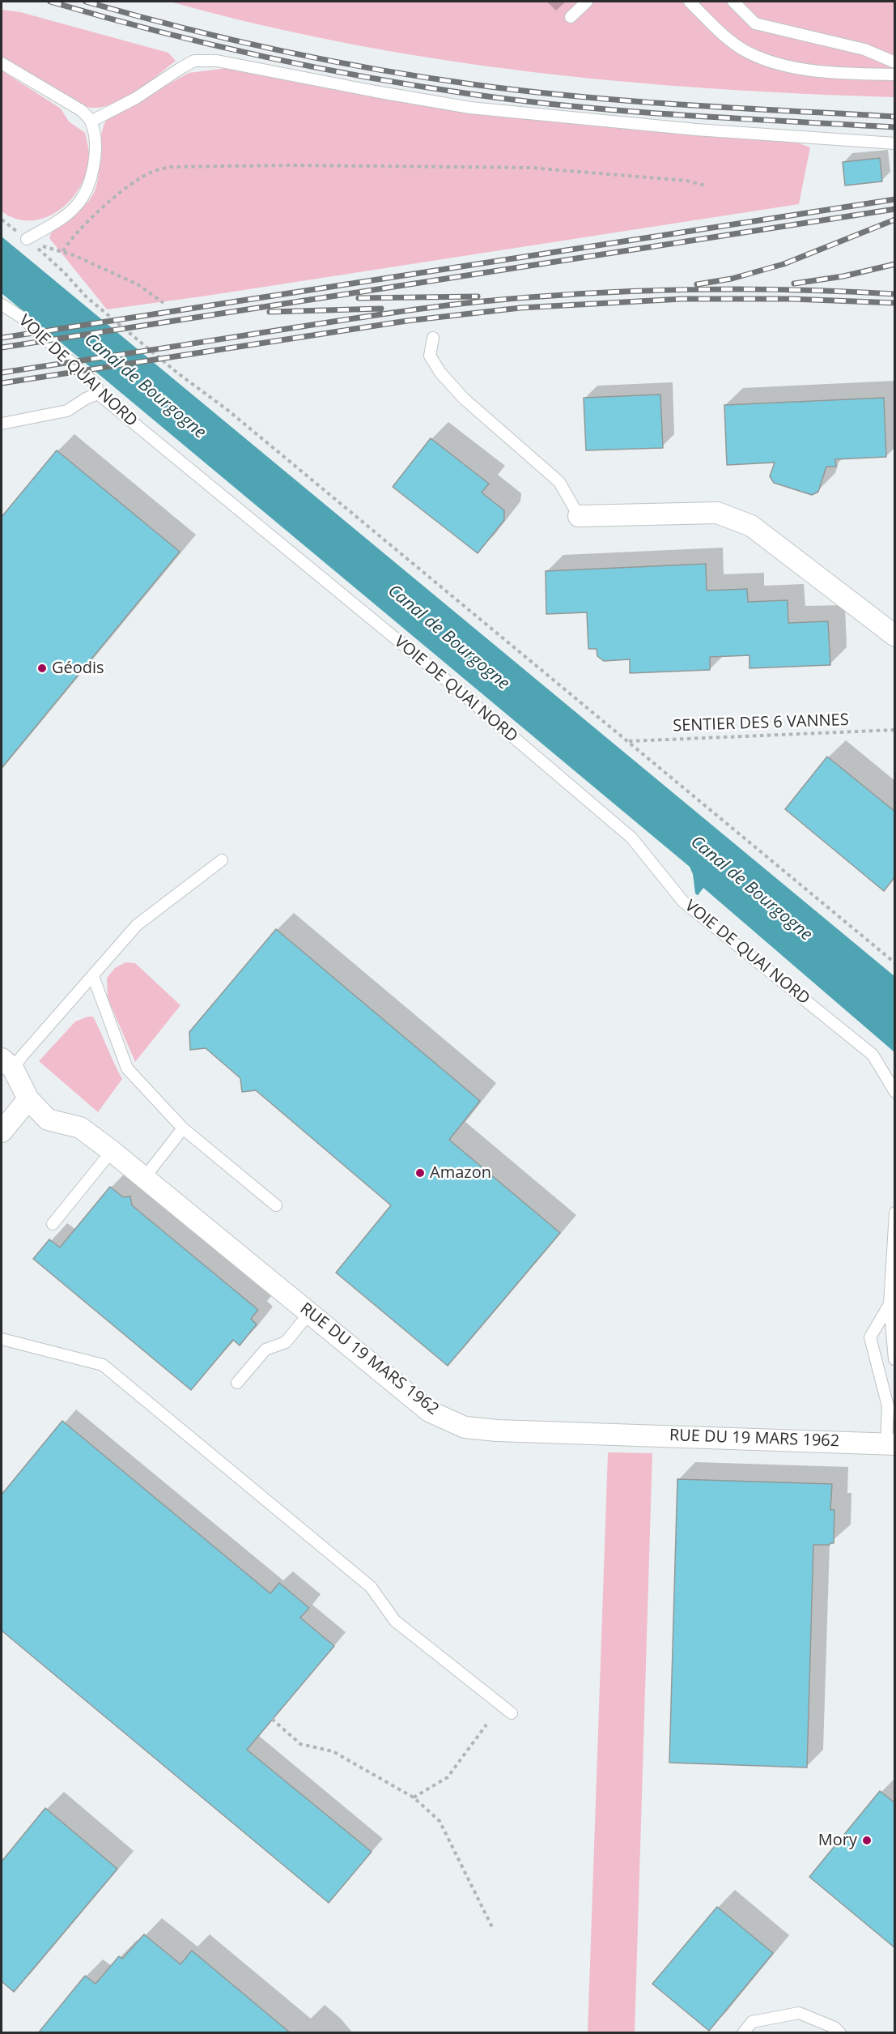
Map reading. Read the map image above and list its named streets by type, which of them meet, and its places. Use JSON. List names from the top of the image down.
{
  "streets": {
    "street": ["RUE DU 19 MARS 1962"],
    "lane": ["VOIE DE QUAI NORD"],
    "path": ["SENTIER DES 6 VANNES"]
  },
  "water": ["Canal de Bourgogne"],
  "places": ["Géodis", "Amazon", "Mory"]
}
